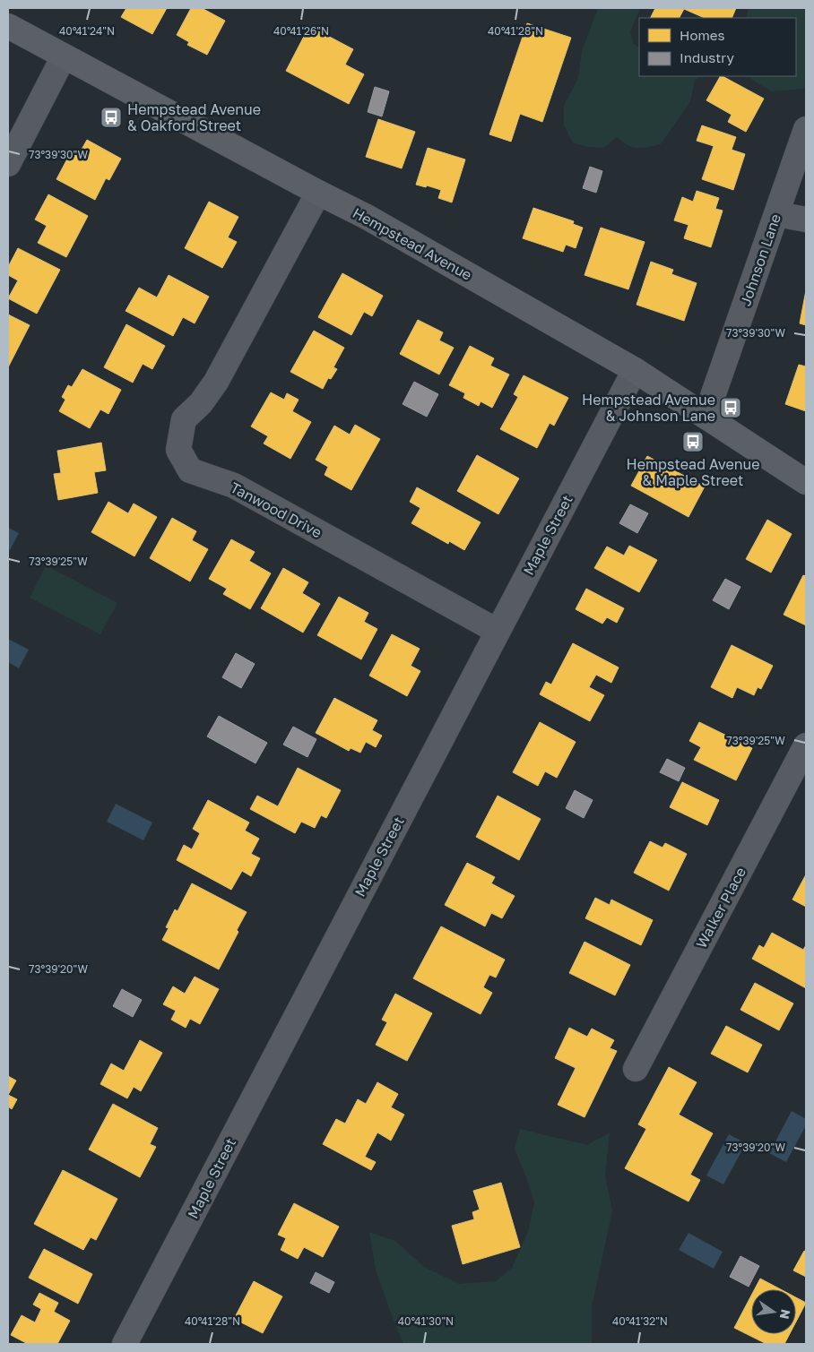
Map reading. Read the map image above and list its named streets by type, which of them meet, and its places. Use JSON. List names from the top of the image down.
{
  "streets": {
    "main road": ["Hempstead Avenue"],
    "street": [
      "Johnson Lane",
      "Tanwood Drive",
      "Maple Street",
      "Walker Place"
    ]
  },
  "crossings": [
    ["Hempstead Avenue", "Johnson Lane"],
    ["Hempstead Avenue", "Tanwood Drive"],
    ["Hempstead Avenue", "Maple Street"],
    ["Tanwood Drive", "Maple Street"]
  ],
  "places": {
    "bus stop": ["Hempstead Avenue & Oakford Street", "Hempstead Avenue & Johnson Lane", "Hempstead Avenue & Maple Street"]
  },
  "legend": ["Homes", "Industry"],
  "north": "right",
  "coordinates": [
    "40°41'24\"N",
    "40°41'26\"N",
    "40°41'28\"N",
    "73°39'30\"W",
    "73°39'25\"W",
    "73°39'20\"W",
    "40°41'30\"N",
    "40°41'32\"N"
  ]
}
